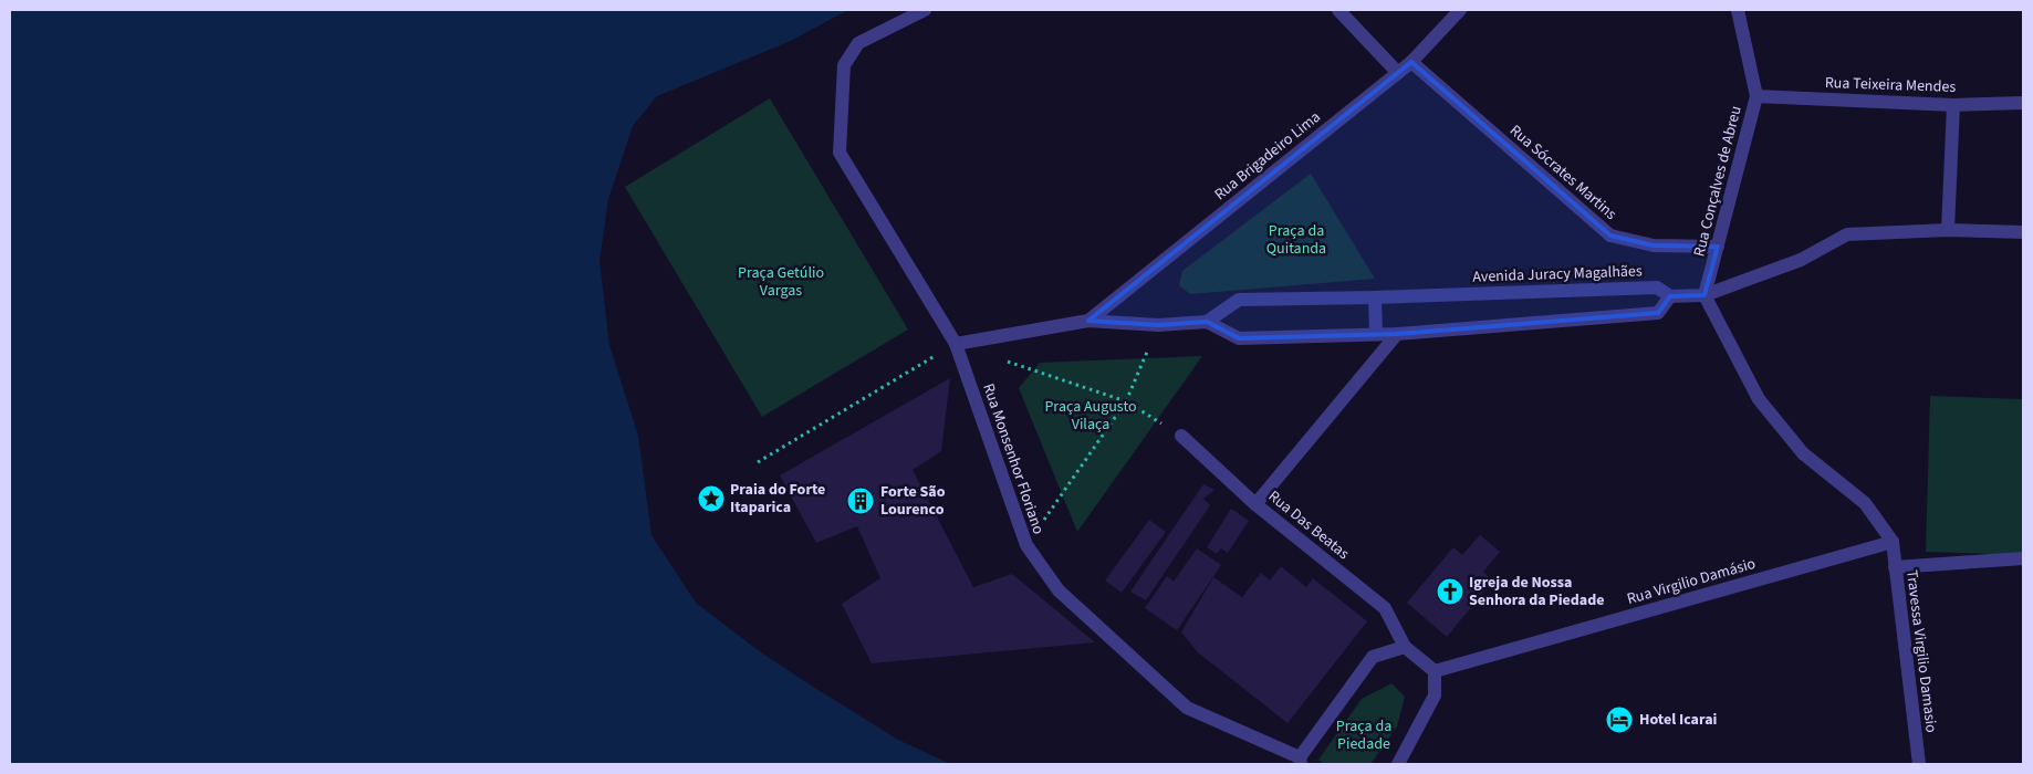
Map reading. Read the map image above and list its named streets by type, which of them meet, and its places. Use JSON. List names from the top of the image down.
{
  "streets": {
    "street": [
      "Rua Teixeira Mendes",
      "Rua Brigadeiro Lima",
      "Rua Sócrates Martins",
      "Rua Conçalves de Abreu",
      "Avenida Juracy Magalhães",
      "Rua Monsenhor Floriano",
      "Rua Das Beatas",
      "Rua Virgilio Damásio",
      "Travessa Virgilio Damasio"
    ]
  },
  "crossings": [
    ["Rua Teixeira Mendes", "Rua Conçalves de Abreu"],
    ["Rua Brigadeiro Lima", "Rua Sócrates Martins"],
    ["Rua Sócrates Martins", "Rua Conçalves de Abreu"],
    ["Rua Virgilio Damásio", "Travessa Virgilio Damasio"]
  ],
  "parks": [
    "Praça da Quitanda",
    "Praça Getúlio Vargas",
    "Praça Augusto Vilaça",
    "Praça da Piedade"
  ],
  "places": {
    "place": ["Praia do Forte Itaparica"],
    "building": ["Forte São Lourenco"],
    "church": ["Igreja de Nossa Senhora da Piedade"],
    "hotel": ["Hotel Icarai"]
  }
}
